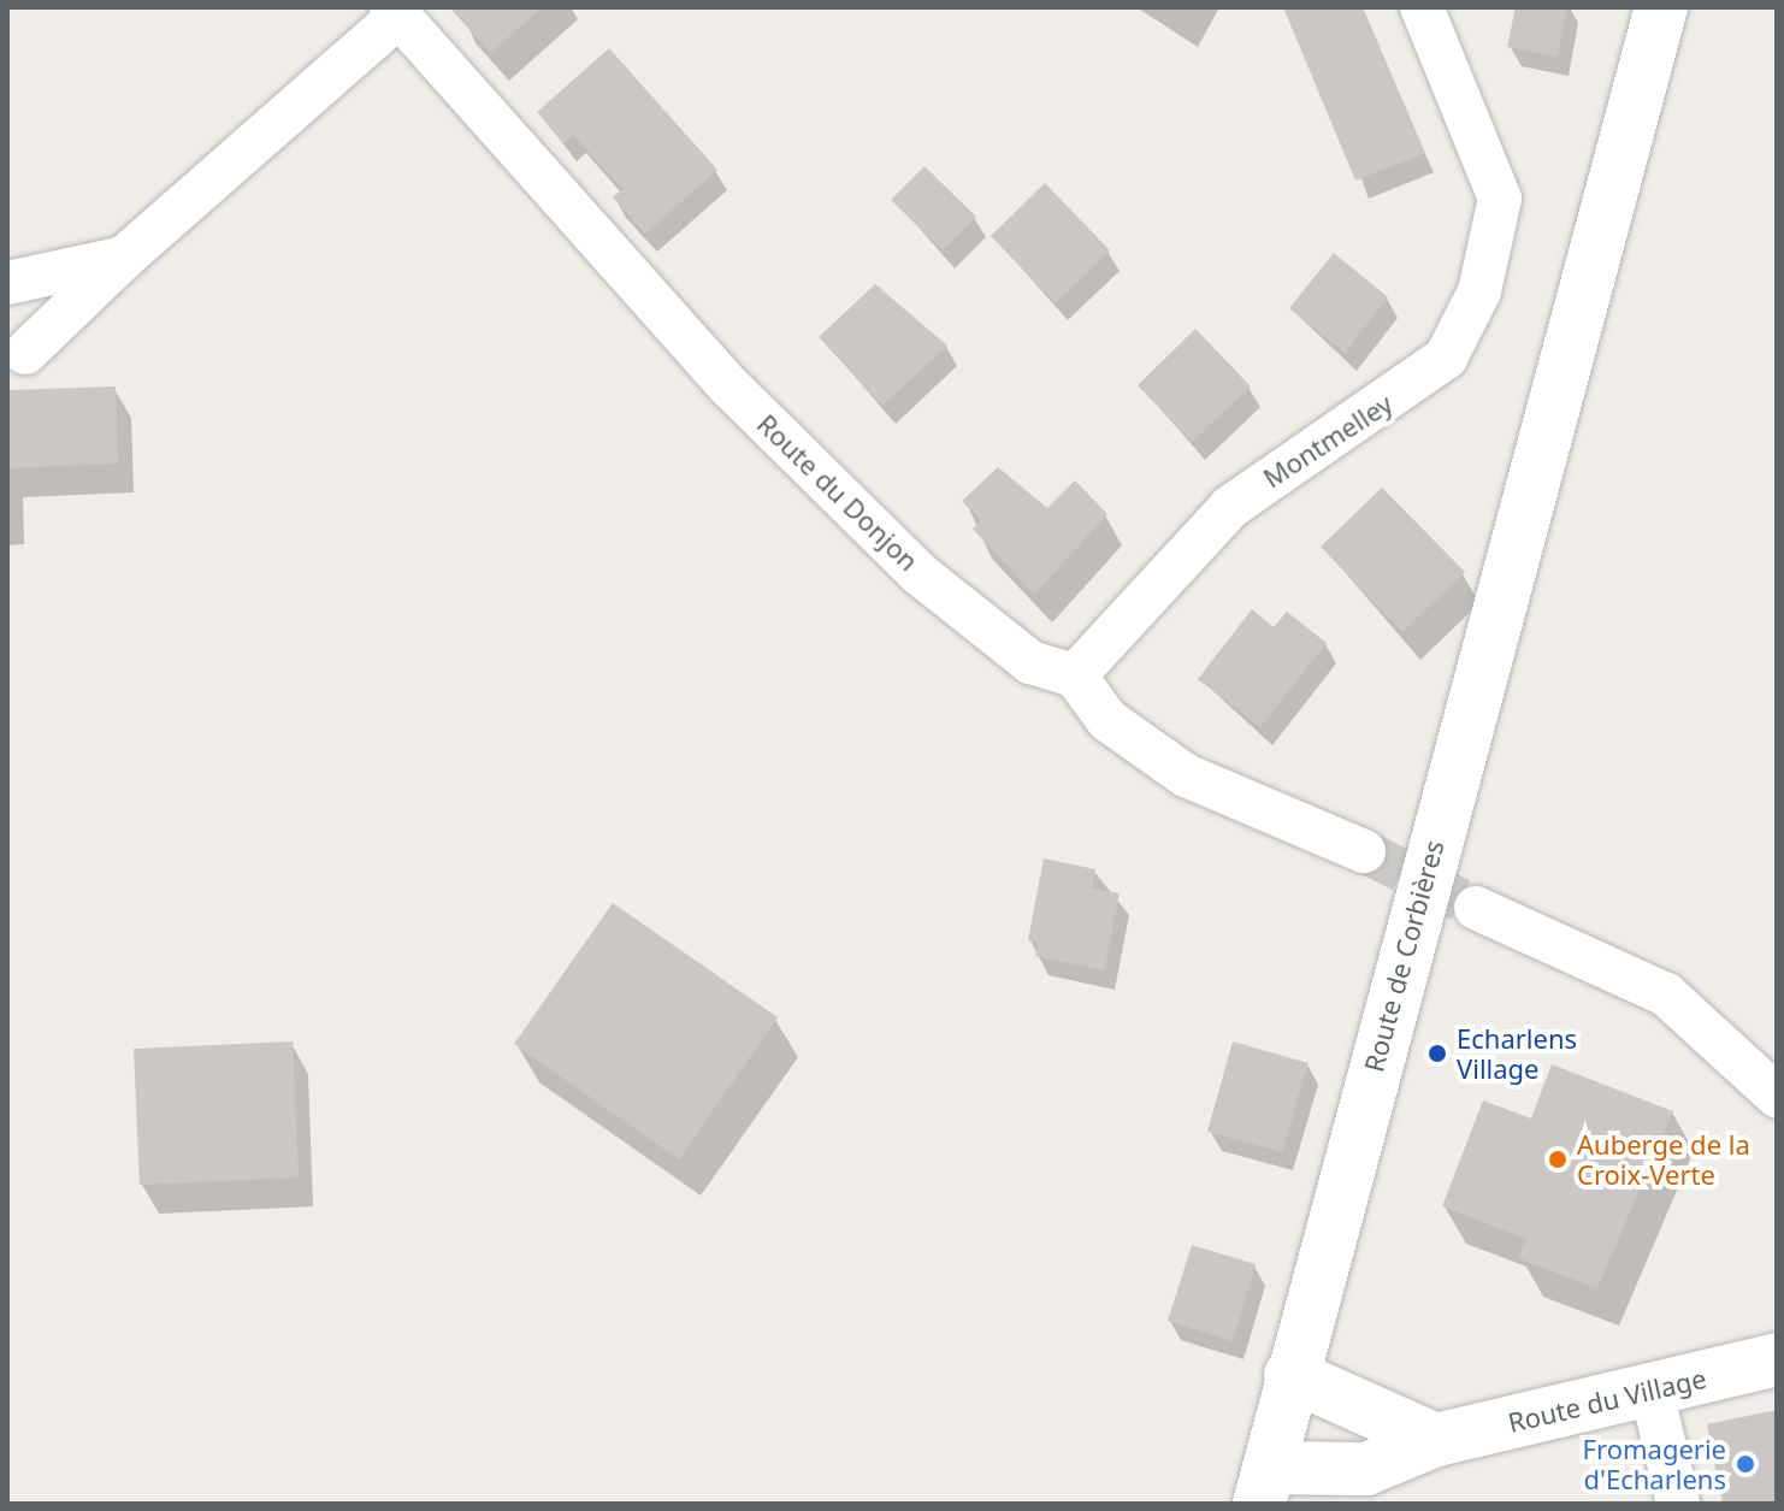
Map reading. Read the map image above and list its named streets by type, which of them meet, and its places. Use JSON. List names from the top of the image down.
{
  "streets": {
    "main road": ["Route de Corbières", "Route du Village"],
    "street": ["Montmelley", "Route du Donjon"]
  },
  "crossings": [
    ["Montmelley", "Route du Donjon"],
    ["Route de Corbières", "Route du Village"]
  ],
  "places": ["Echarlens Village", "Auberge de la Croix-Verte", "Fromagerie d'Echarlens"]
}
